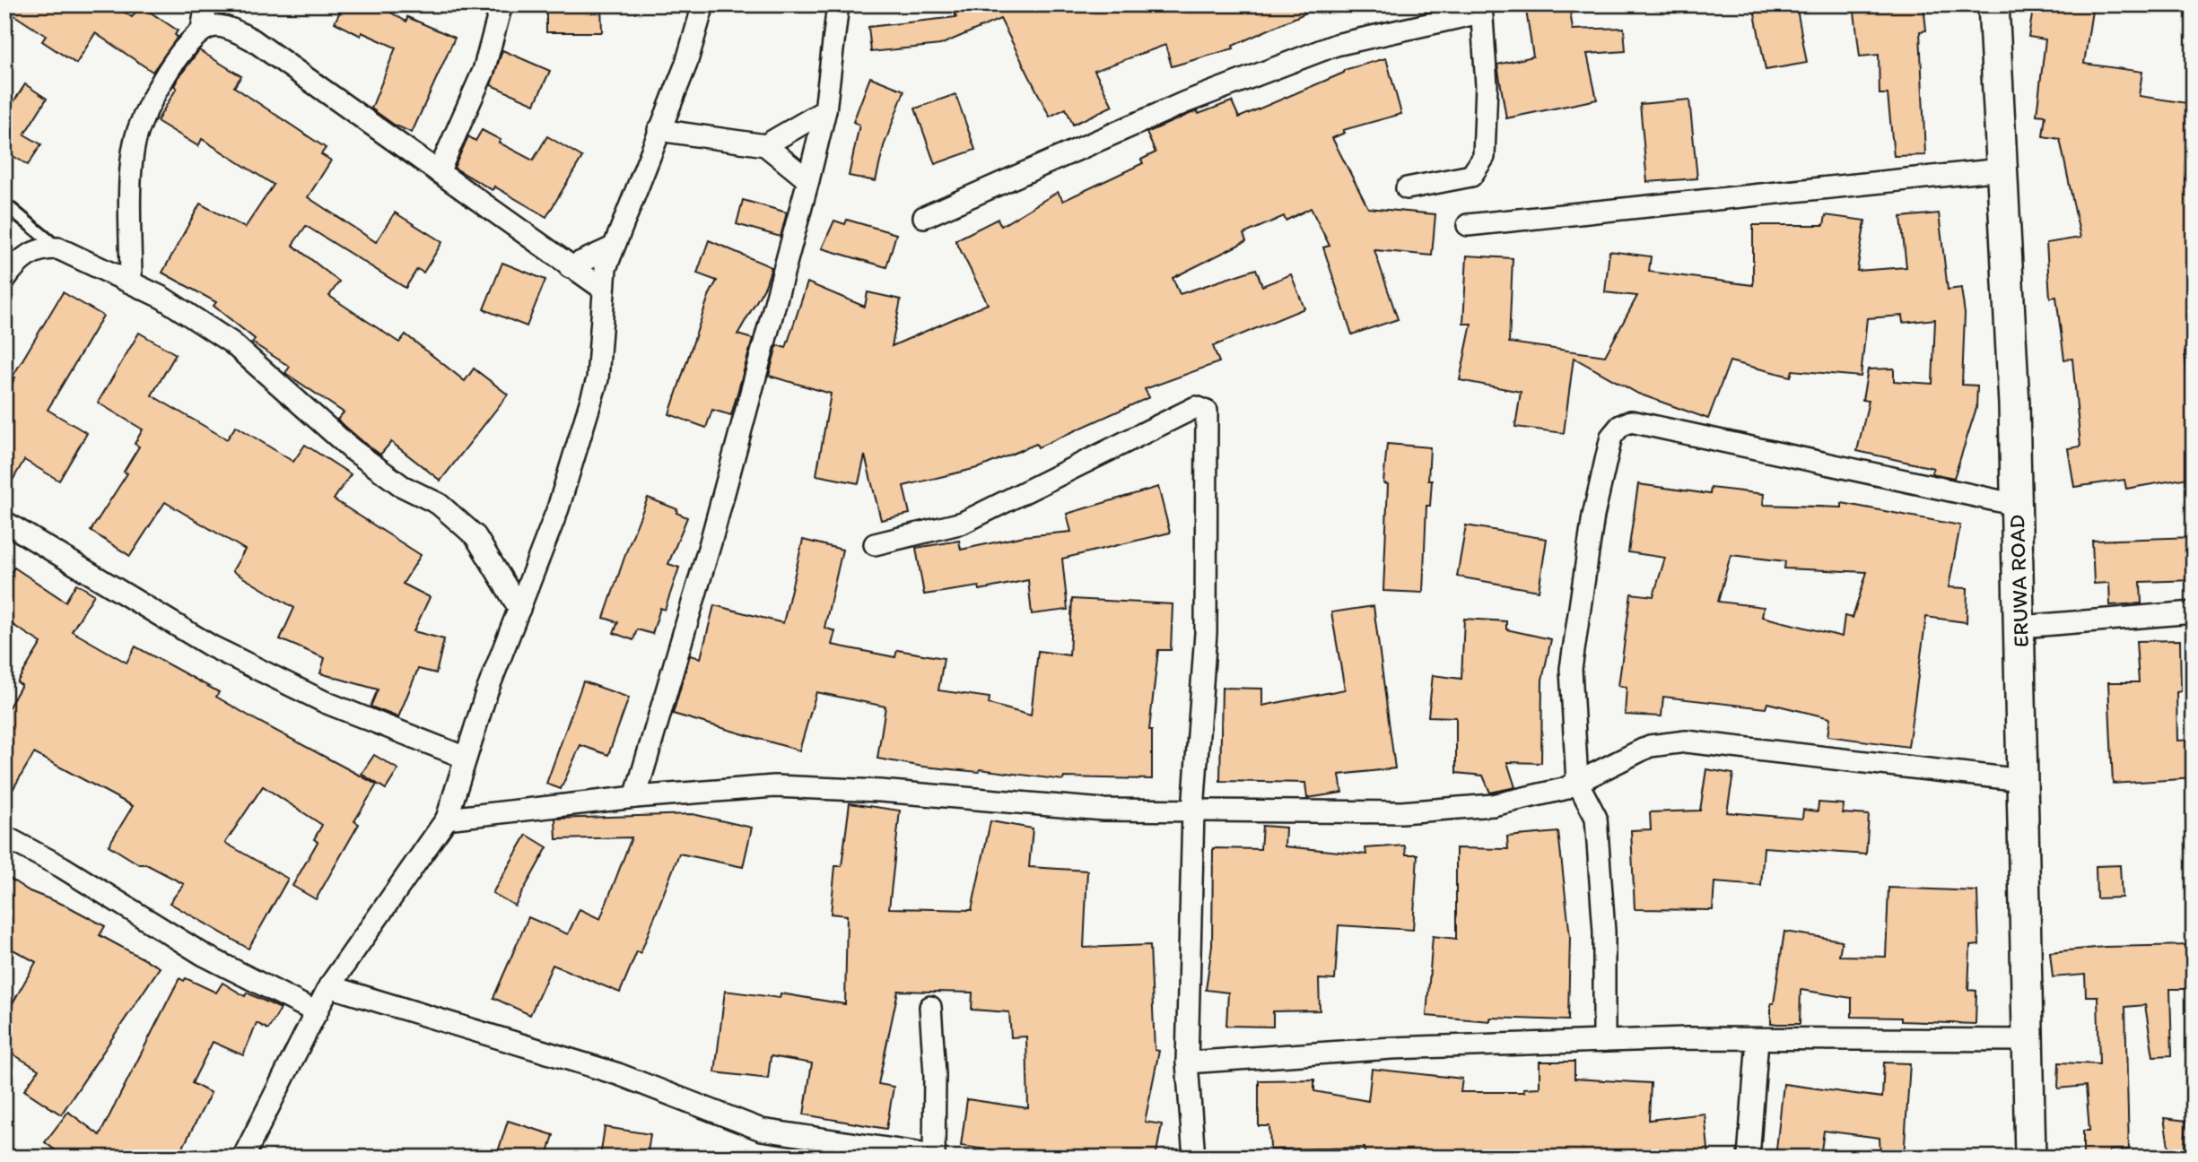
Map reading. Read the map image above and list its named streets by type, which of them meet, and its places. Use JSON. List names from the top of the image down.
{
  "streets": {
    "main road": ["ERUWA ROAD"]
  }
}
